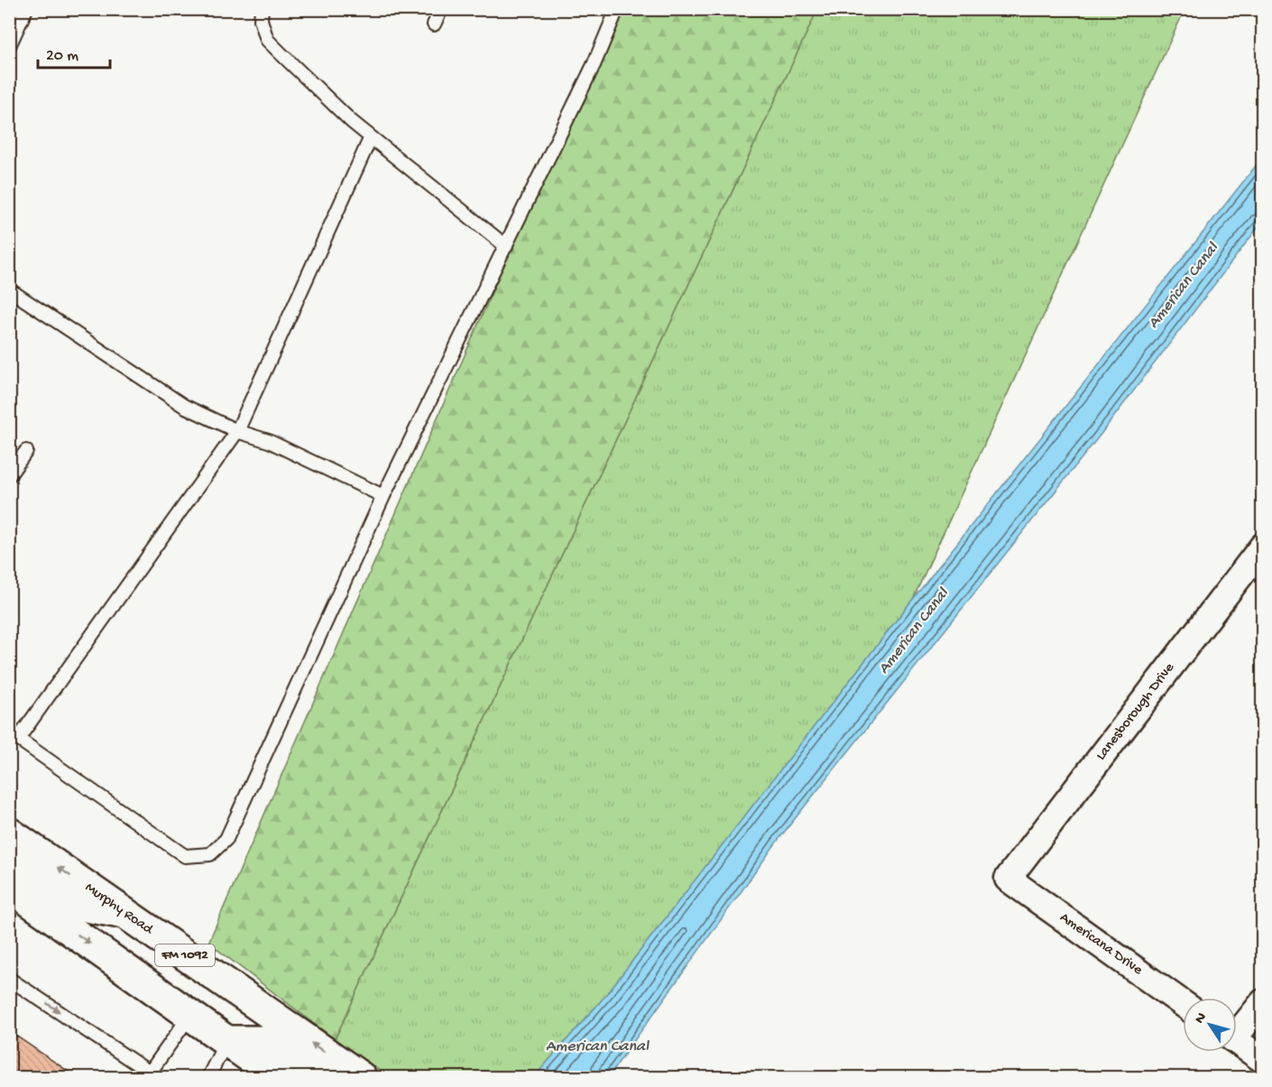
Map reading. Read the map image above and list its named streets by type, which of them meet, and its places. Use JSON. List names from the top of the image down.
{
  "streets": {
    "main road": ["Murphy Road", "FM 1092"],
    "street": ["Lanesborough Drive", "Americana Drive"]
  },
  "crossings": [
    ["Lanesborough Drive", "Americana Drive"]
  ],
  "water": ["American Canal"],
  "scale_bar": "20 m",
  "north": "top left"
}
